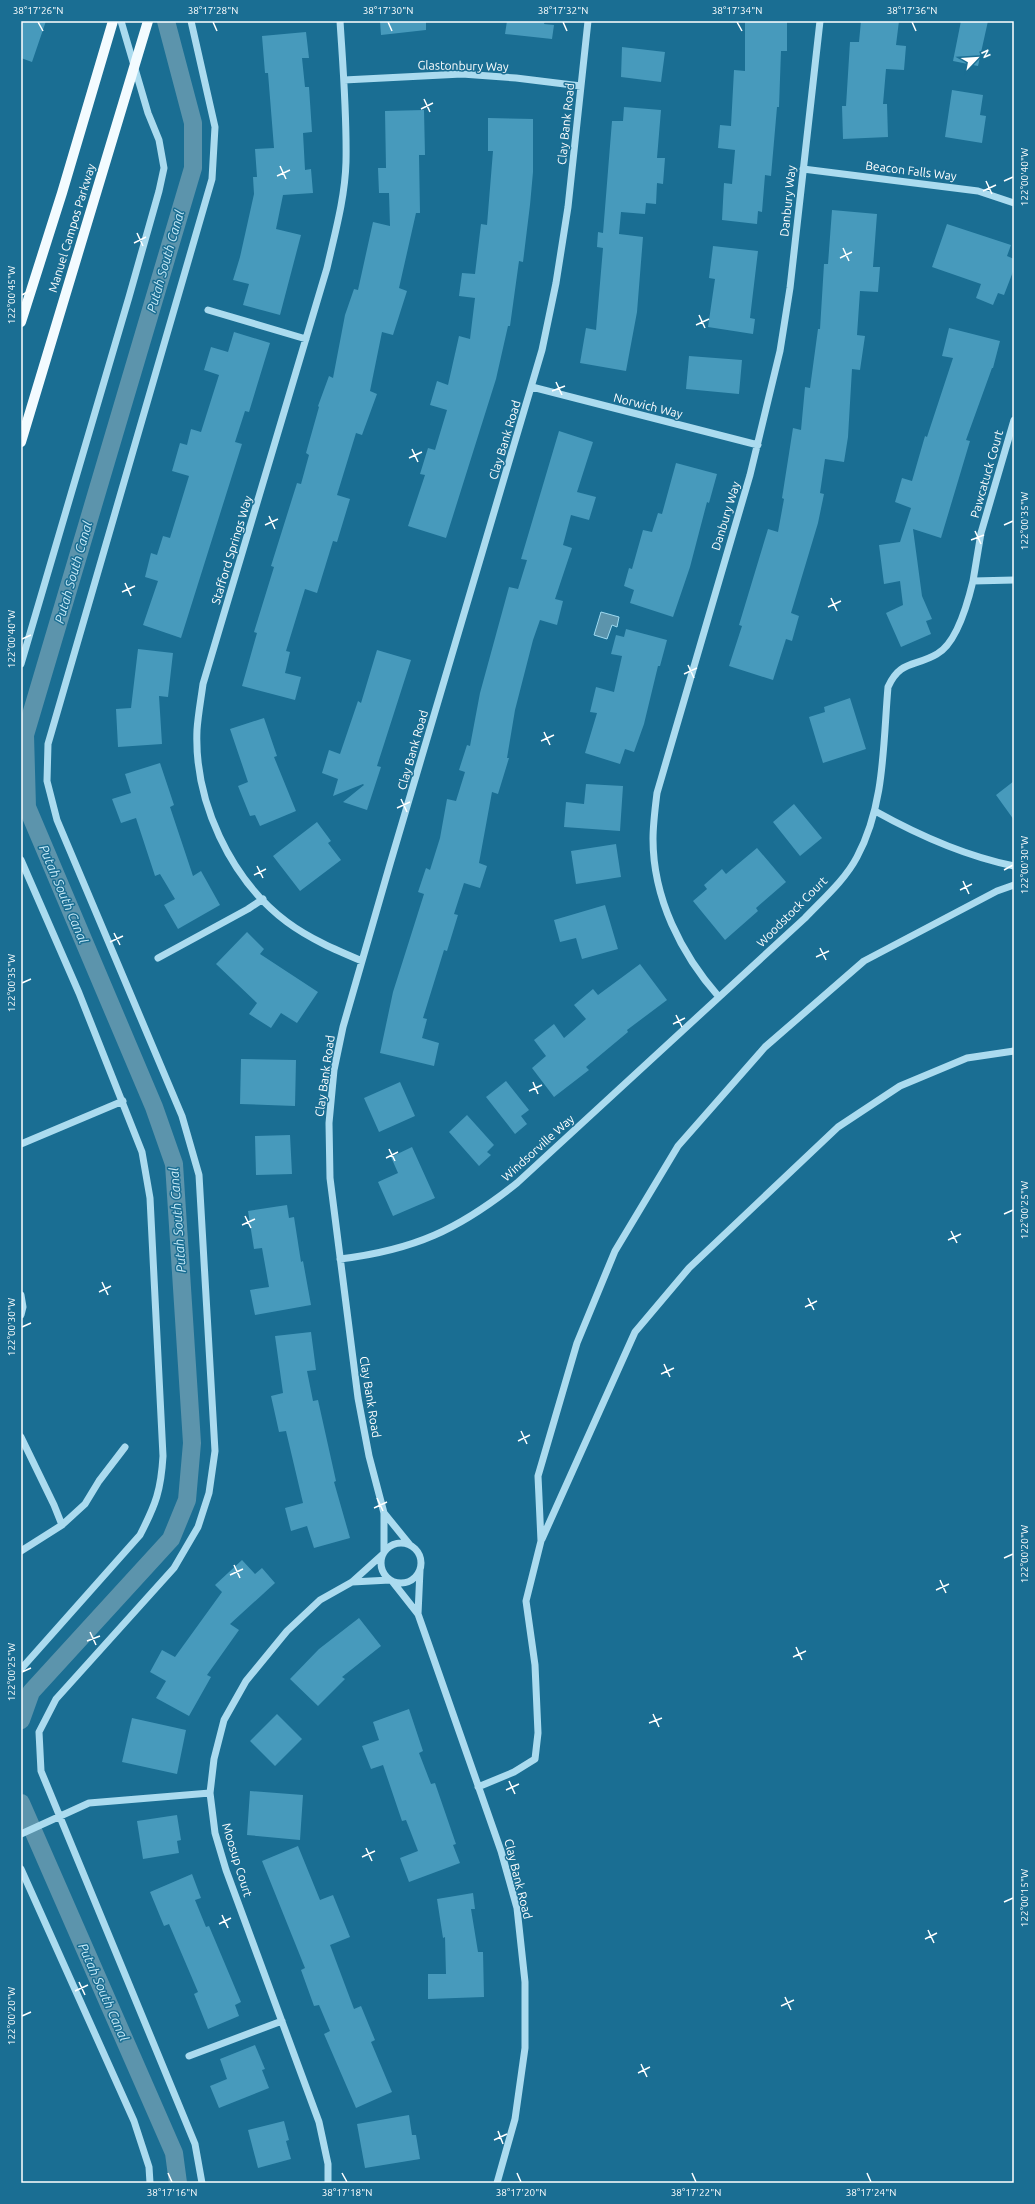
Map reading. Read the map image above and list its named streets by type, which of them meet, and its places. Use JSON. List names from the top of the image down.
{
  "streets": {
    "main road": ["Manuel Campos Parkway"],
    "street": [
      "Glastonbury Way",
      "Clay Bank Road",
      "Beacon Falls Way",
      "Danbury Way",
      "Norwich Way",
      "Pawcatuck Court",
      "Stafford Springs Way",
      "Woodstock Court",
      "Windsorville Way",
      "Moosup Court"
    ]
  },
  "crossings": [
    ["Glastonbury Way", "Clay Bank Road"],
    ["Glastonbury Way", "Stafford Springs Way"],
    ["Clay Bank Road", "Norwich Way"],
    ["Clay Bank Road", "Stafford Springs Way"],
    ["Clay Bank Road", "Windsorville Way"],
    ["Clay Bank Road", "Moosup Court"],
    ["Beacon Falls Way", "Danbury Way"],
    ["Danbury Way", "Norwich Way"],
    ["Danbury Way", "Woodstock Court"],
    ["Danbury Way", "Windsorville Way"],
    ["Pawcatuck Court", "Woodstock Court"],
    ["Woodstock Court", "Windsorville Way"]
  ],
  "water": ["Putah South Canal"],
  "north": "top right",
  "coordinates": [
    "38°17'26\"N",
    "38°17'28\"N",
    "38°17'30\"N",
    "38°17'32\"N",
    "38°17'34\"N",
    "38°17'36\"N",
    "122°00'40\"W",
    "122°00'45\"W",
    "122°00'35\"W",
    "122°00'30\"W",
    "122°00'25\"W",
    "122°00'20\"W",
    "122°00'15\"W",
    "38°17'16\"N",
    "38°17'18\"N",
    "38°17'20\"N",
    "38°17'22\"N",
    "38°17'24\"N"
  ]
}
